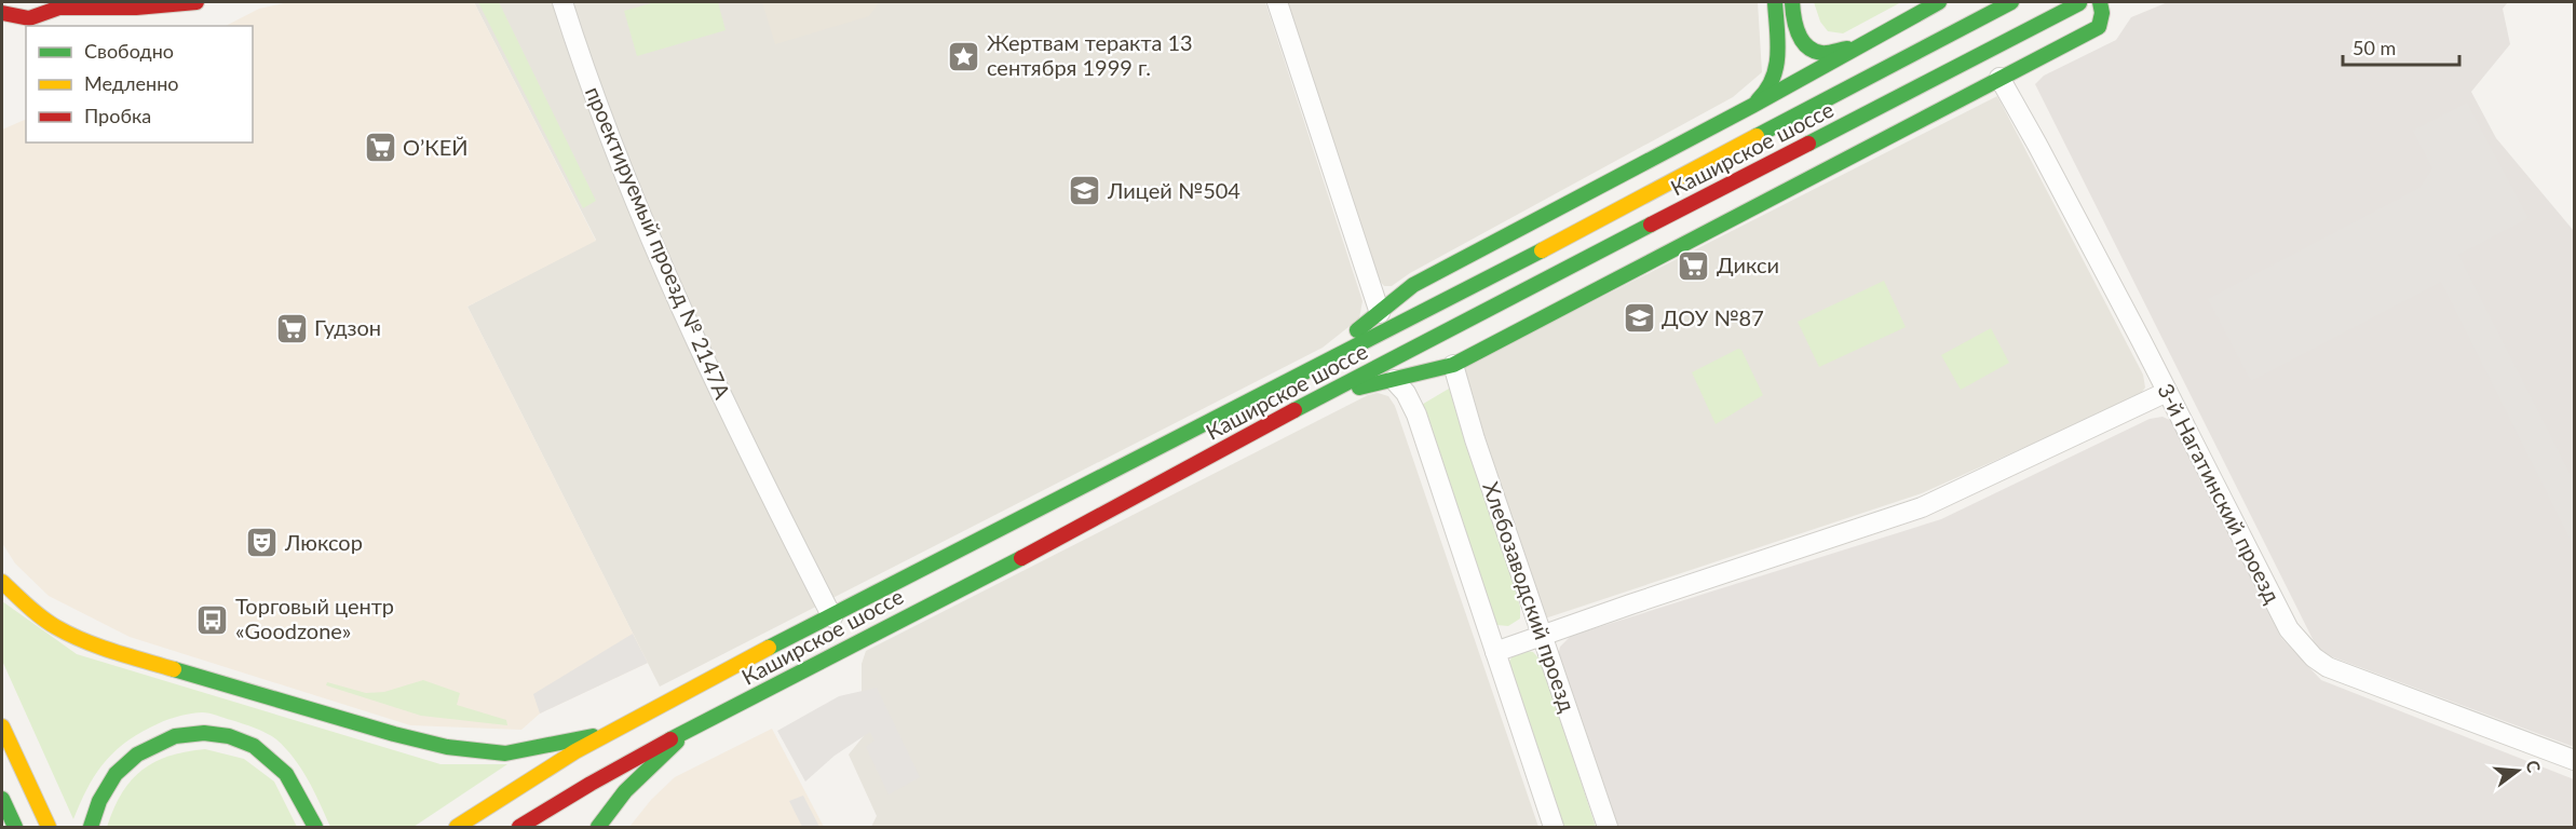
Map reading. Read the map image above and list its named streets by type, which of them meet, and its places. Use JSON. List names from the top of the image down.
{
  "streets": {
    "main road": ["Каширское шоссе"],
    "street": ["проектируемый проезд № 2147А", "3-й Нагатинский проезд", "Хлебозаводский проезд"]
  },
  "crossings": [
    ["Каширское шоссе", "проектируемый проезд № 2147А"]
  ],
  "places": {
    "place": ["Жертвам теракта 13 сентября 1999 г."],
    "supermarket": ["О’КЕЙ", "Дикси", "Гудзон"],
    "school or university": ["Лицей №504", "ДОУ №87"],
    "theatre": ["Люксор"],
    "bus stop": ["Торговый центр «Goodzone»"]
  },
  "legend": ["Свободно", "Медленно", "Пробка"],
  "scale_bar": "50 m",
  "north": "right"
}
